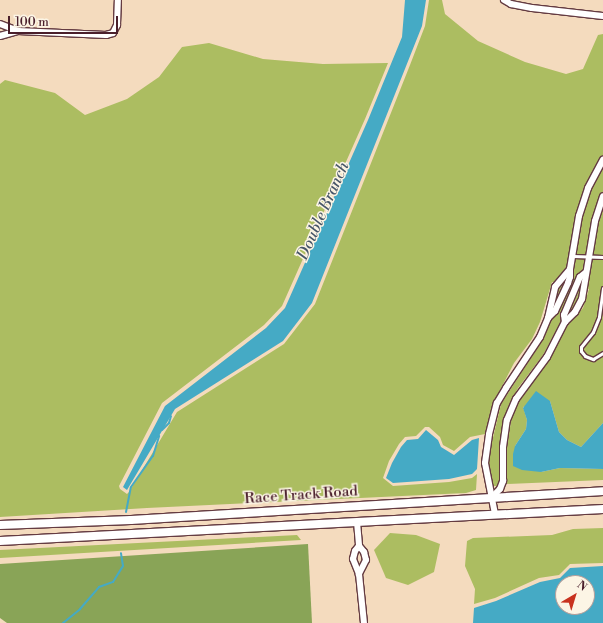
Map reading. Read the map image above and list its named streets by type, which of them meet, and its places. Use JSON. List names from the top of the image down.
{
  "streets": {
    "main road": ["Race Track Road"]
  },
  "water": ["Double Branch"],
  "scale_bar": "100 m",
  "north": "top right"
}
